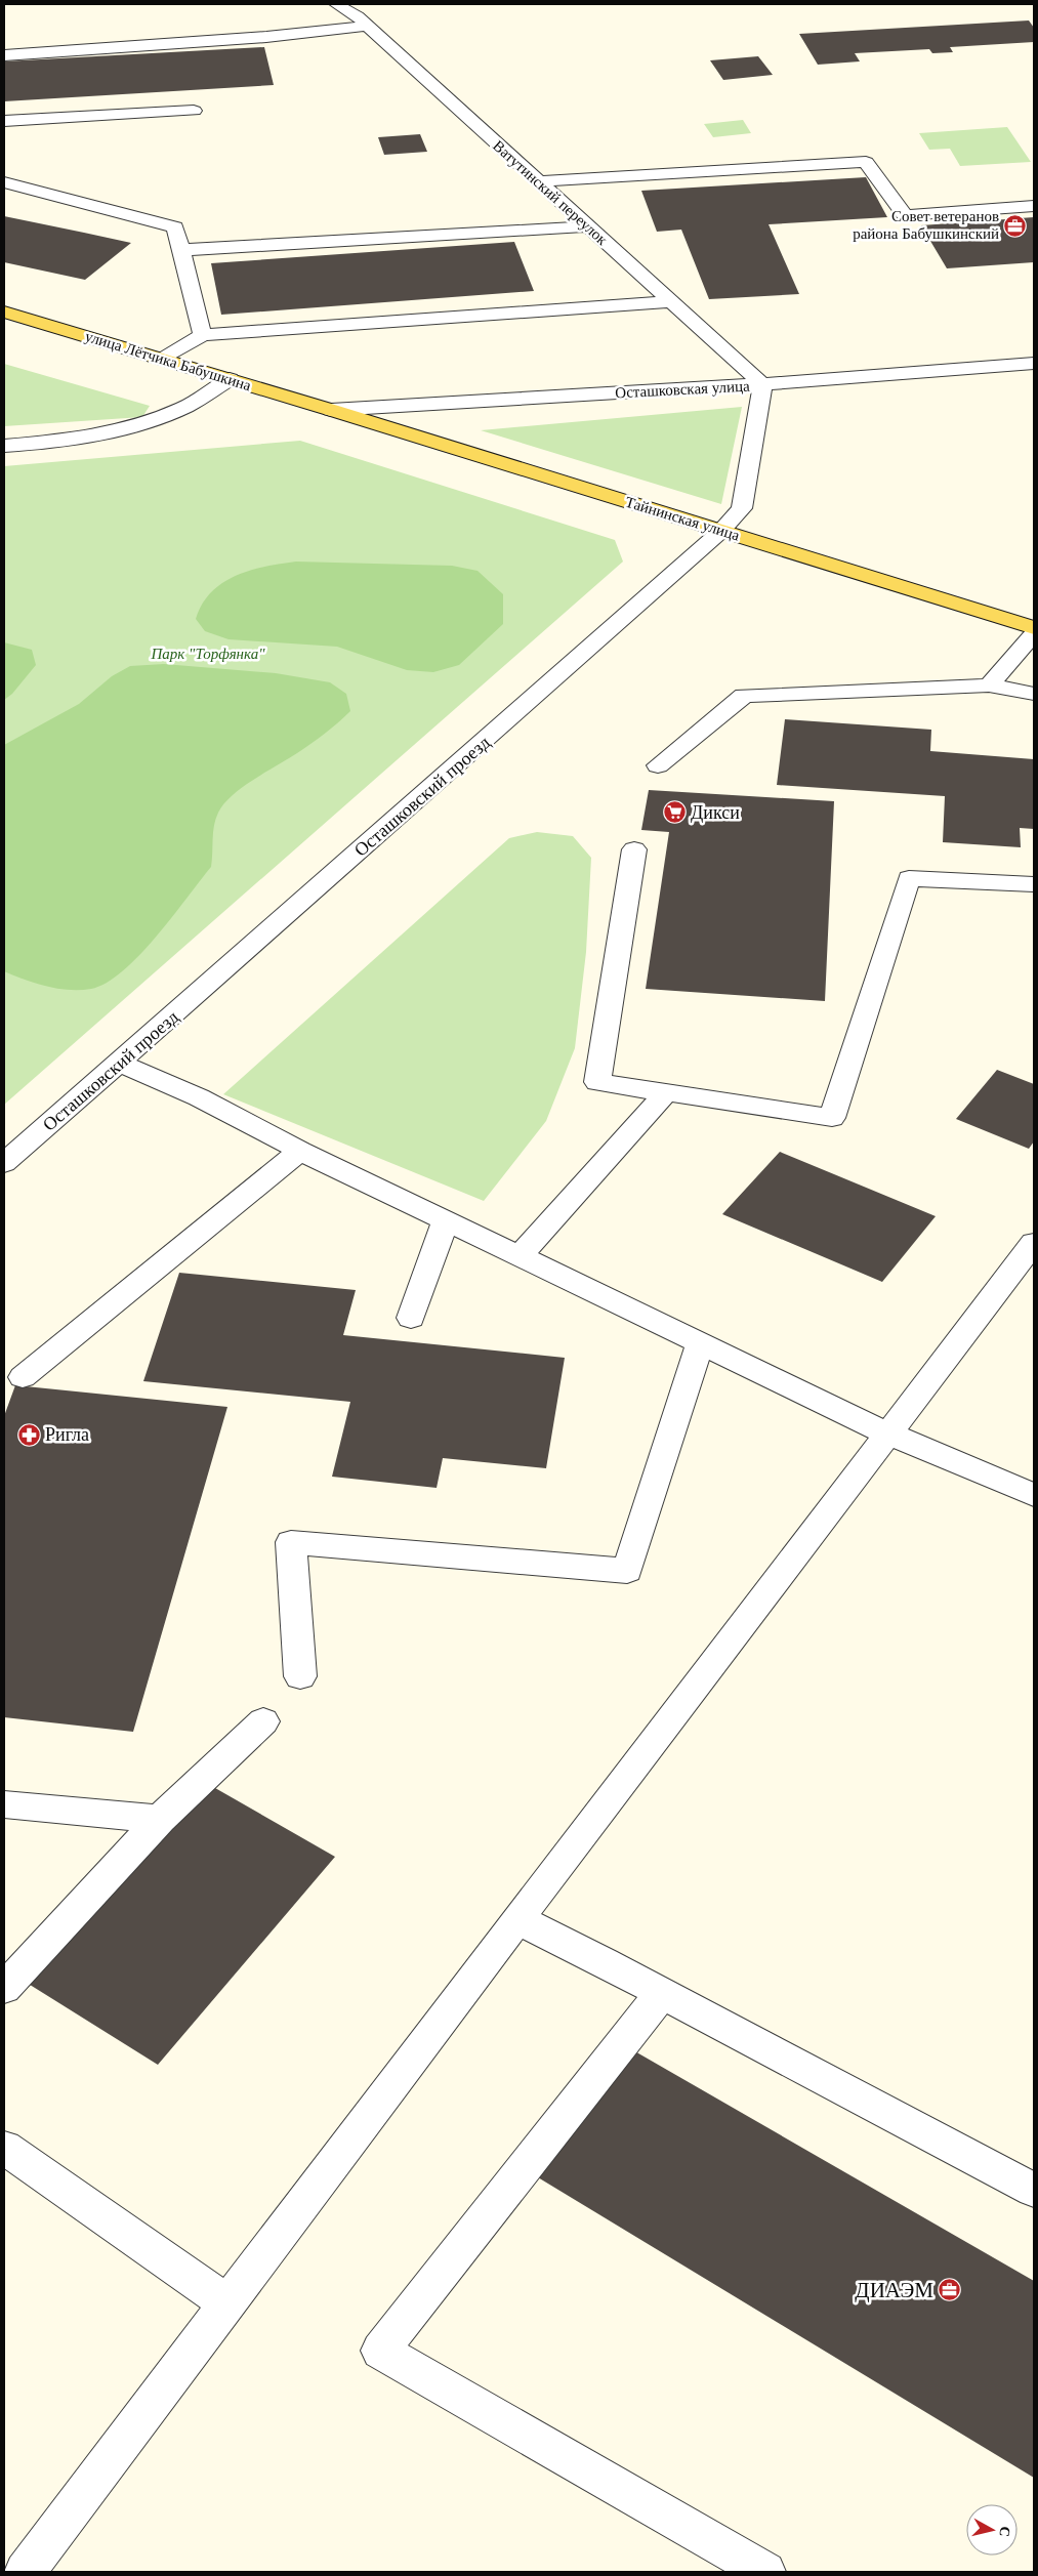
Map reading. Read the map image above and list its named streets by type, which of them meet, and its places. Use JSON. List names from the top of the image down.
{
  "streets": {
    "main road": ["улица Лётчика Бабушкина", "Тайнинская улица"],
    "street": ["Ватутинский переулок", "Осташковская улица", "Осташковский проезд"]
  },
  "crossings": [
    ["Ватутинский переулок", "Осташковская улица"],
    ["Ватутинский переулок", "Осташковский проезд"],
    ["улица Лётчика Бабушкина", "Осташковская улица"],
    ["улица Лётчика Бабушкина", "Тайнинская улица"],
    ["Осташковская улица", "Тайнинская улица"],
    ["Осташковская улица", "Осташковский проезд"],
    ["Тайнинская улица", "Осташковский проезд"]
  ],
  "parks": ["Парк \"Торфянка\""],
  "places": {
    "office": ["Совет ветеранов района Бабушкинский", "ДИАЭМ"],
    "supermarket": ["Дикси"],
    "pharmacy": ["Ригла"]
  },
  "north": "right"
}
